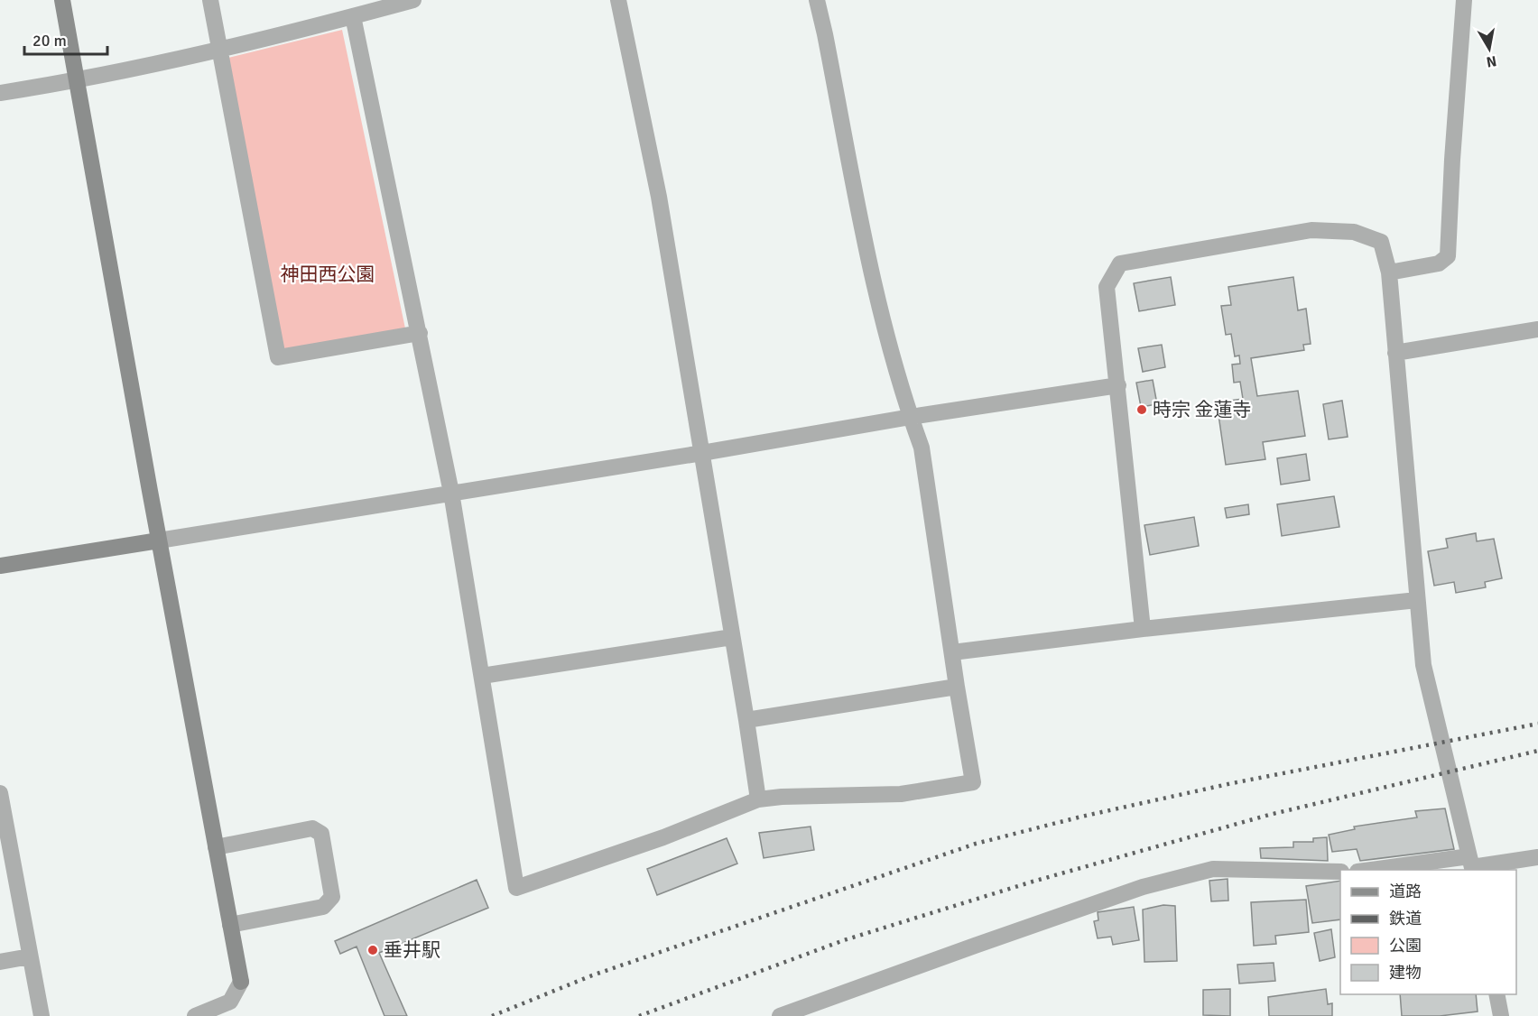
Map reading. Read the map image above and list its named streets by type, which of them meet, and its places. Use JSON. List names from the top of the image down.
{
  "parks": ["神田西公園"],
  "places": ["時宗 金蓮寺", "垂井駅"],
  "legend": [
    "道路",
    "鉄道",
    "公園",
    "建物"
  ],
  "scale_bar": "20 m",
  "north": "bottom"
}
